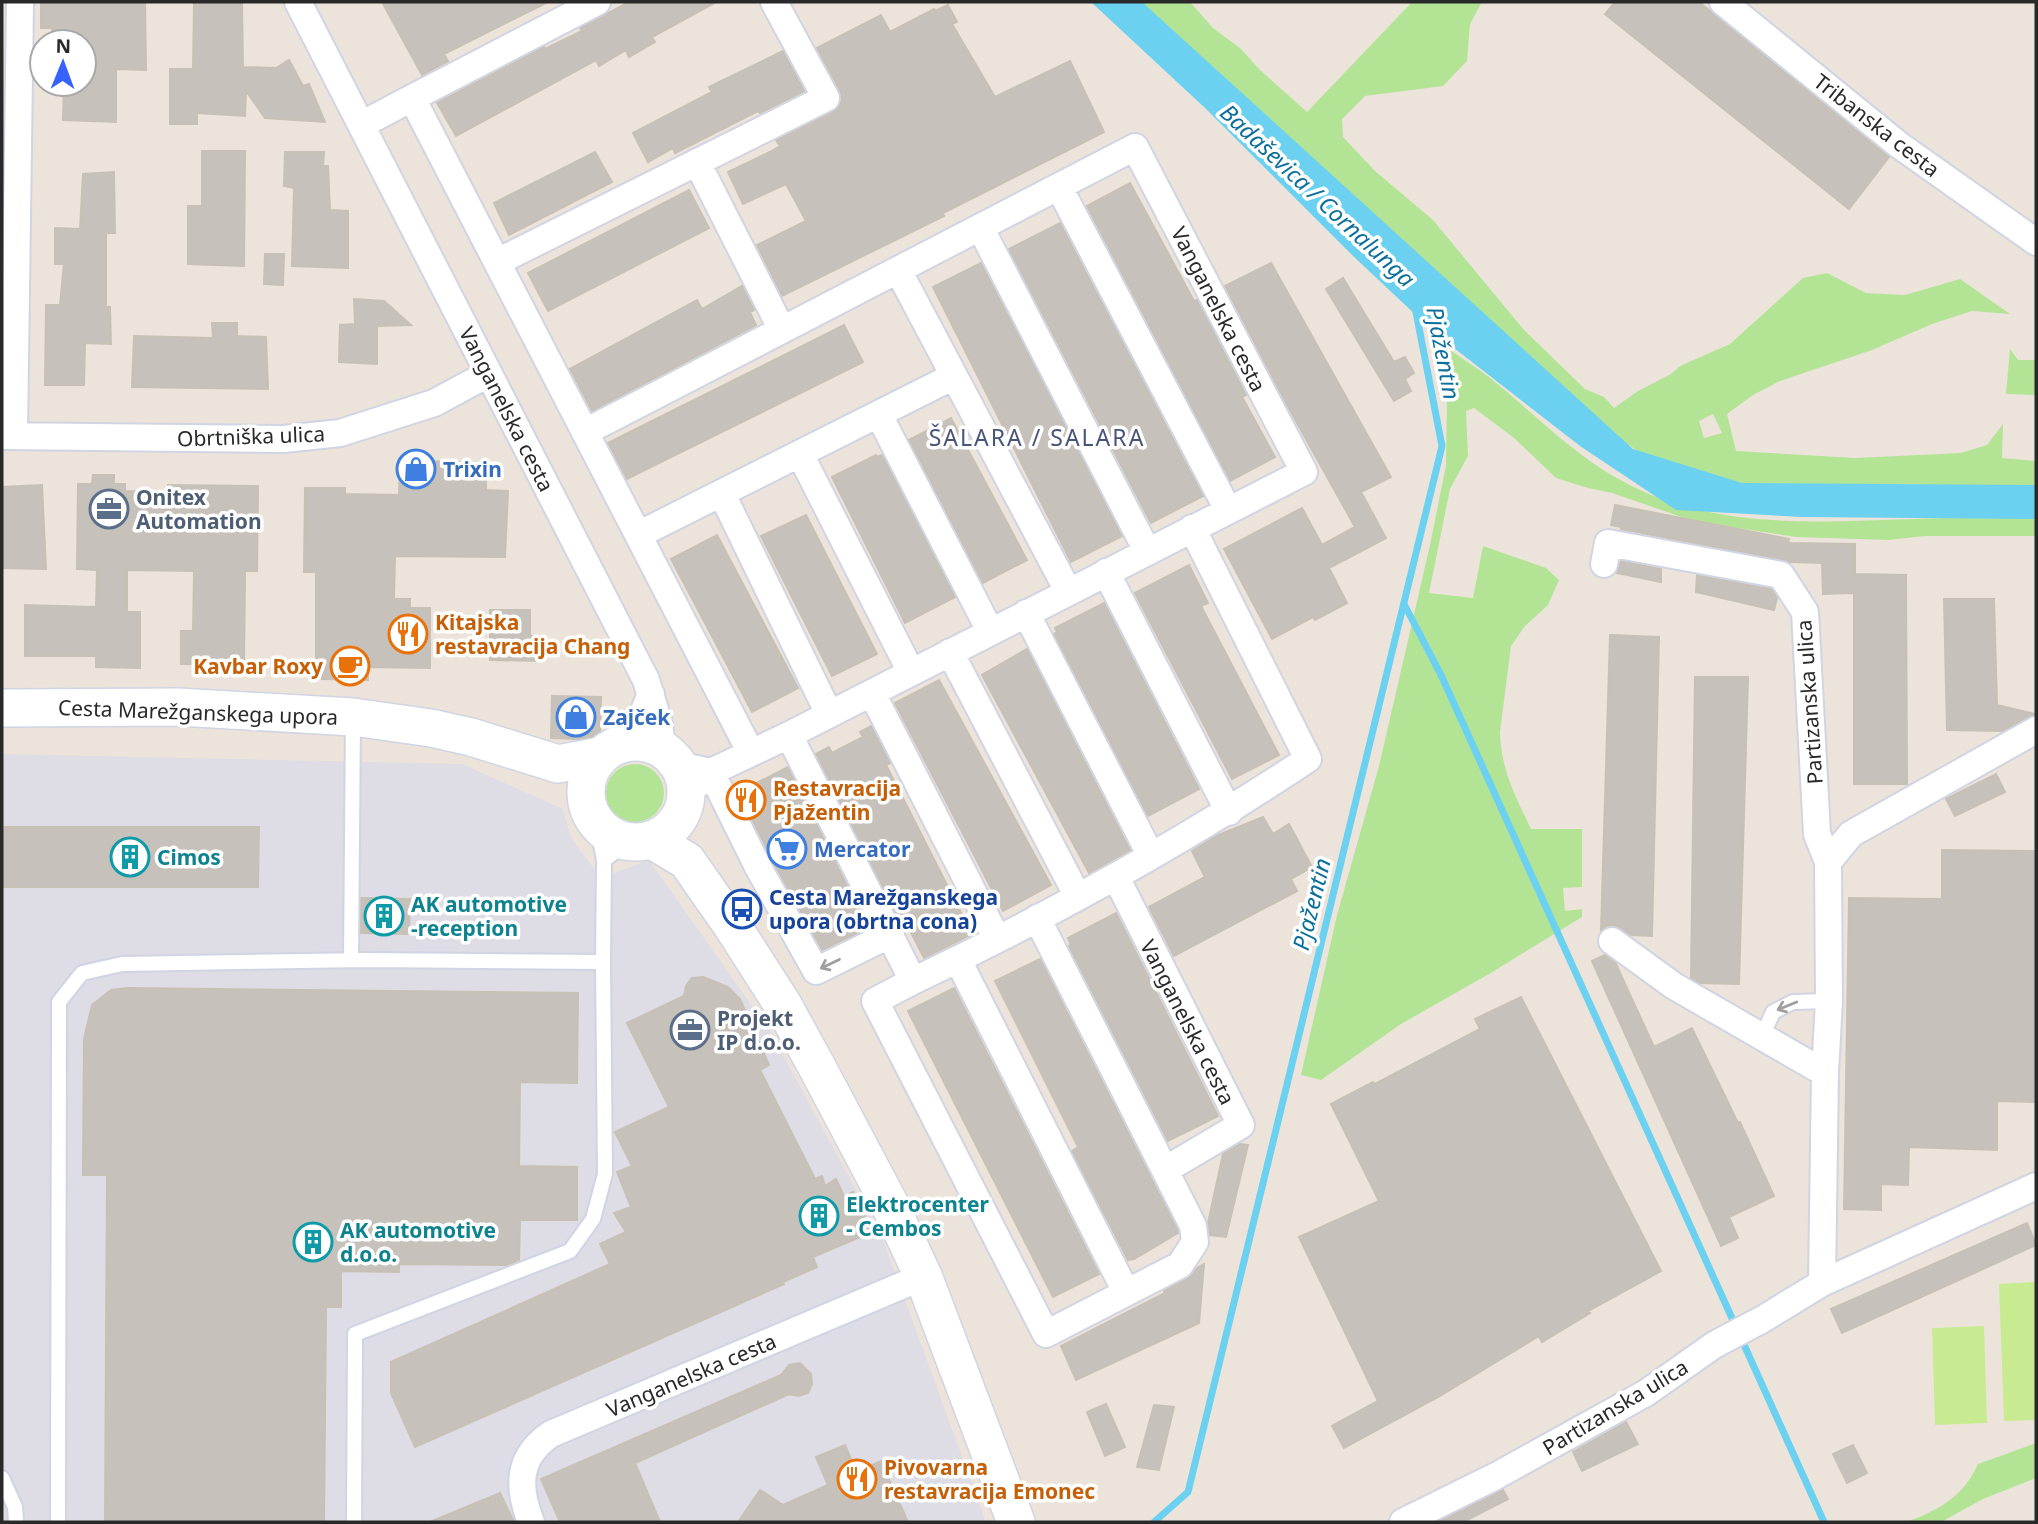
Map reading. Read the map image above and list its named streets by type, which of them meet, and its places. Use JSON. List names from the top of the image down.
{
  "streets": {
    "street": [
      "Tribanska cesta",
      "Vanganelska cesta",
      "Obrtniška ulica",
      "Partizanska ulica",
      "Cesta Marežganskega upora"
    ]
  },
  "crossings": [
    ["Vanganelska cesta", "Obrtniška ulica"],
    ["Vanganelska cesta", "Cesta Marežganskega upora"]
  ],
  "districts": ["ŠALARA / SALARA"],
  "water": ["Badaševica / Cornalunga", "Pjažentin"],
  "places": {
    "shop": ["Trixin", "Zajček"],
    "office": ["Onitex Automation", "Projekt IP d.o.o."],
    "restaurant": ["Kitajska restavracija Chang", "Restavracija Pjažentin", "Pivovarna restavracija Emonec"],
    "cafe": ["Kavbar Roxy"],
    "supermarket": ["Mercator"],
    "building": [
      "Cimos",
      "AK automotive -reception",
      "Elektrocenter - Cembos",
      "AK automotive d.o.o."
    ],
    "bus stop": ["Cesta Marežganskega upora (obrtna cona)"]
  },
  "north": "top"
}
